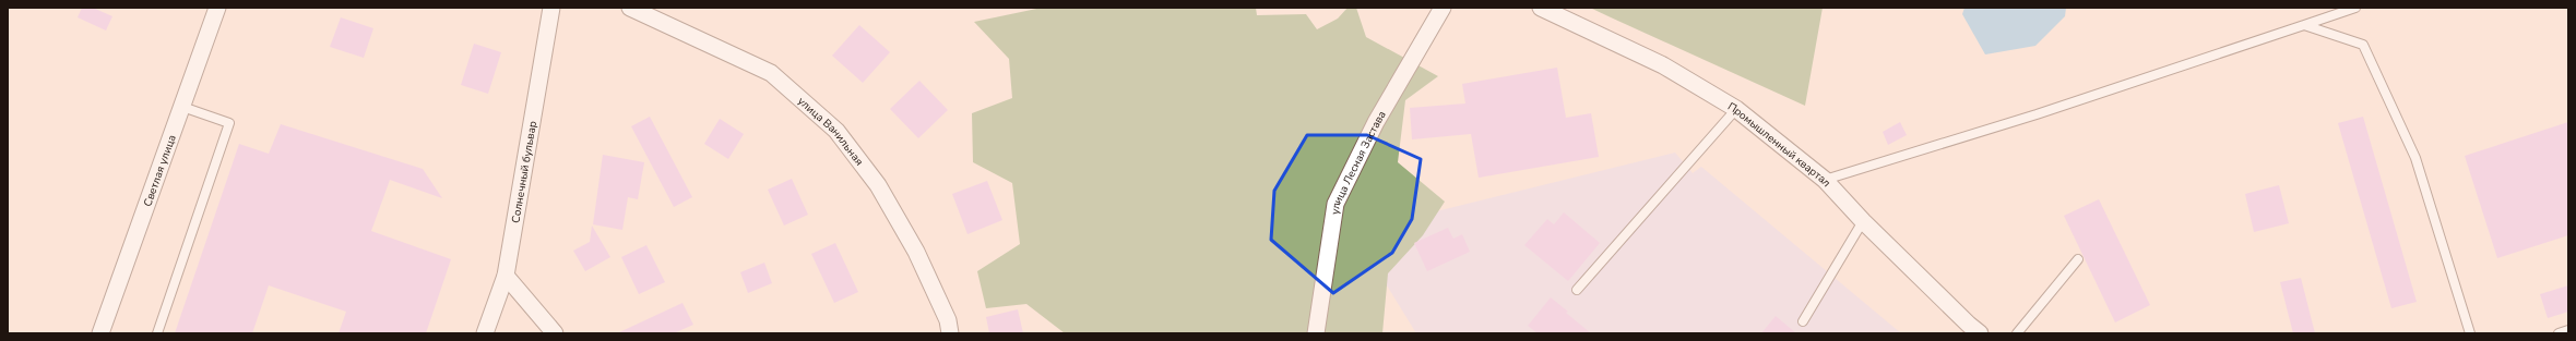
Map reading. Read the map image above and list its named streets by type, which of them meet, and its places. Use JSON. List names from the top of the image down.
{
  "streets": {
    "street": [
      "улица Ванильная",
      "Промышленный квартал",
      "улица Лесная Застава",
      "Светлая улица",
      "Солнечный бульвар"
    ]
  }
}
